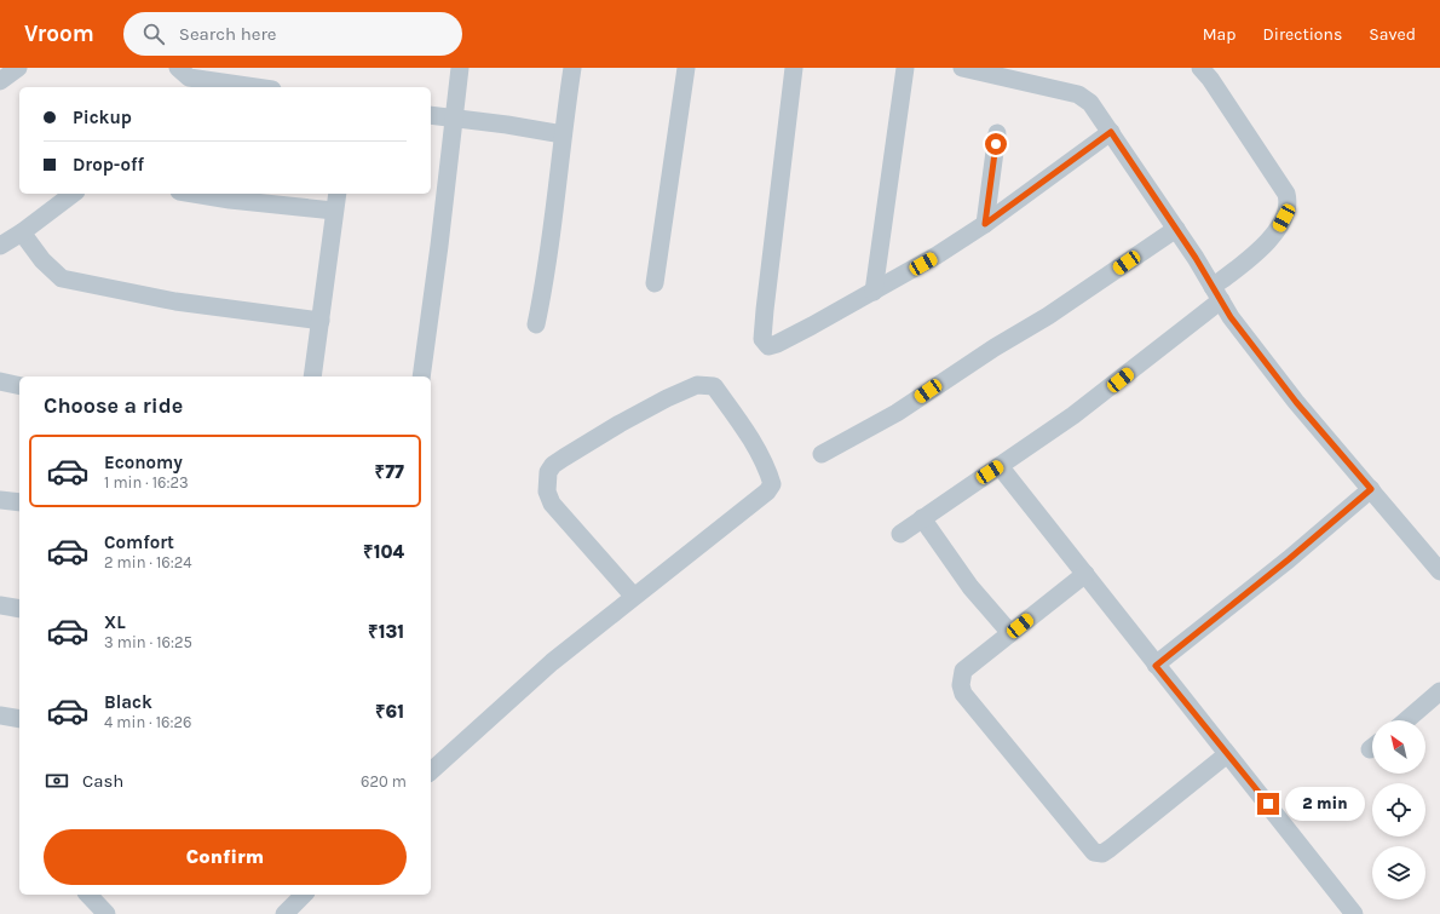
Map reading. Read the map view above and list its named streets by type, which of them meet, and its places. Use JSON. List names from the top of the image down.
{
  "north": "top left",
  "page": {
    "header": "Vroom",
    "search": "Search here",
    "nav": ["Map", "Directions", "Saved"],
    "banner": ["Pickup", "Drop-off"],
    "heading": "Choose a ride",
    "list": [
      {
        "name": "Economy",
        "note": "1 min · 16:23",
        "value": "₹77"
      },
      {
        "name": "Comfort",
        "note": "2 min · 16:24",
        "value": "₹104"
      },
      {
        "name": "XL",
        "note": "3 min · 16:25",
        "value": "₹131"
      },
      {
        "name": "Black",
        "note": "4 min · 16:26",
        "value": "₹61"
      }
    ],
    "pay": ["Cash", "620 m"],
    "bubble": "2 min",
    "buttons": "Confirm"
  }
}
